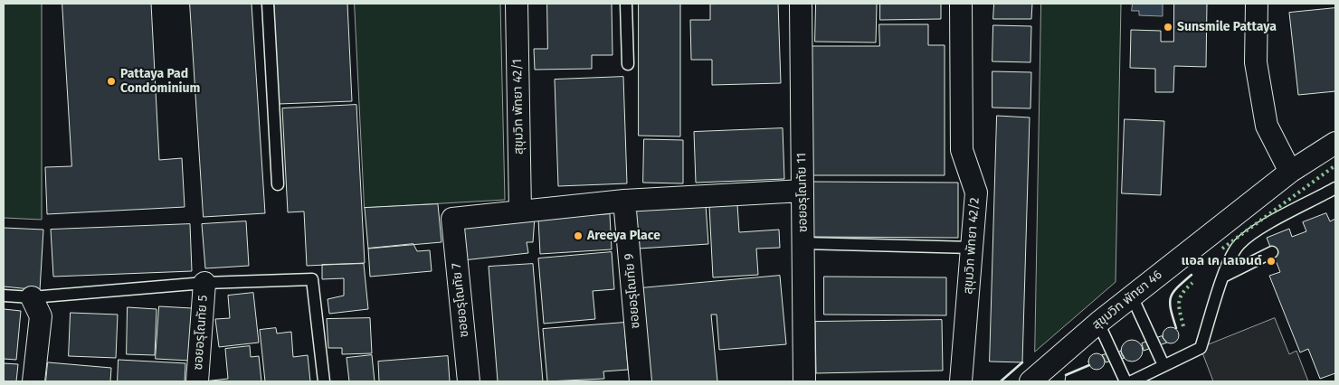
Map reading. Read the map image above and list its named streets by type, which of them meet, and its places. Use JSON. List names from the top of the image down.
{
  "streets": {
    "street": [
      "สุขุมวิท พัทยา 42/1",
      "ซอยอรุโณทัย 11",
      "สุขุมวิท พัทยา 42/2",
      "ซอยอรุโณทัย 9",
      "ซอยอรุโณทัย 7",
      "สุขุมวิท พัทยา 46",
      "ซอยอรุโณทัย 5"
    ]
  },
  "crossings": [
    ["สุขุมวิท พัทยา 42/1", "ซอยอรุโณทัย 7"]
  ],
  "places": [
    "Sunsmile Pattaya",
    "Pattaya Pad Condominium",
    "Areeya Place",
    "แอล เค เลเจนด์"
  ]
}
